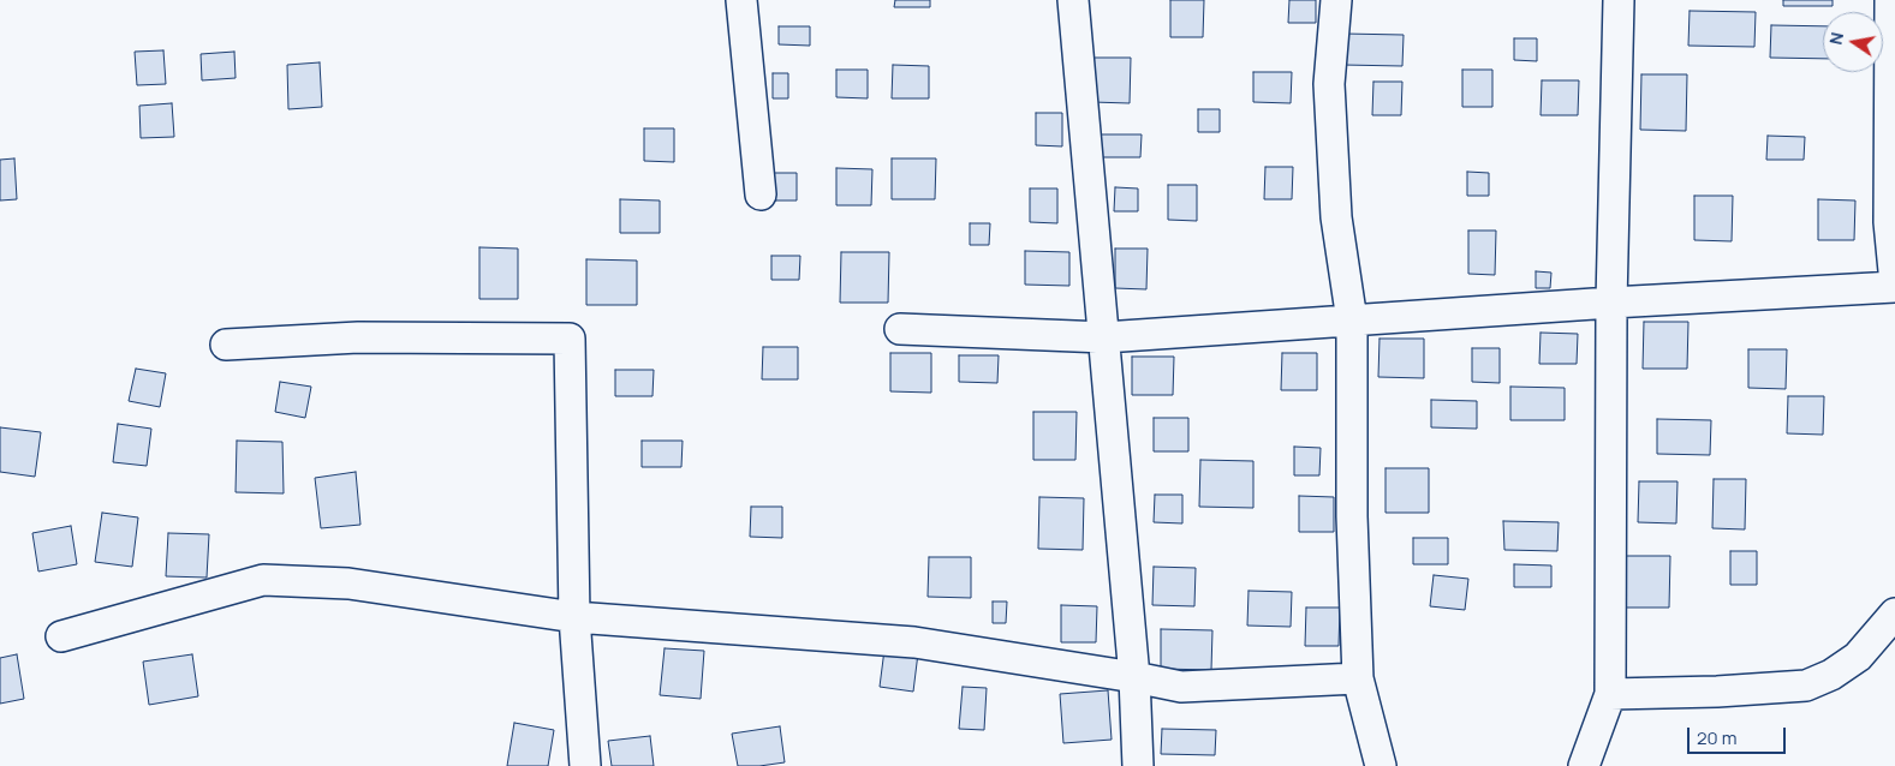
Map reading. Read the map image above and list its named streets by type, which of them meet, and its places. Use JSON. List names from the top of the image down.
{
  "scale_bar": "20 m",
  "north": "left"
}
